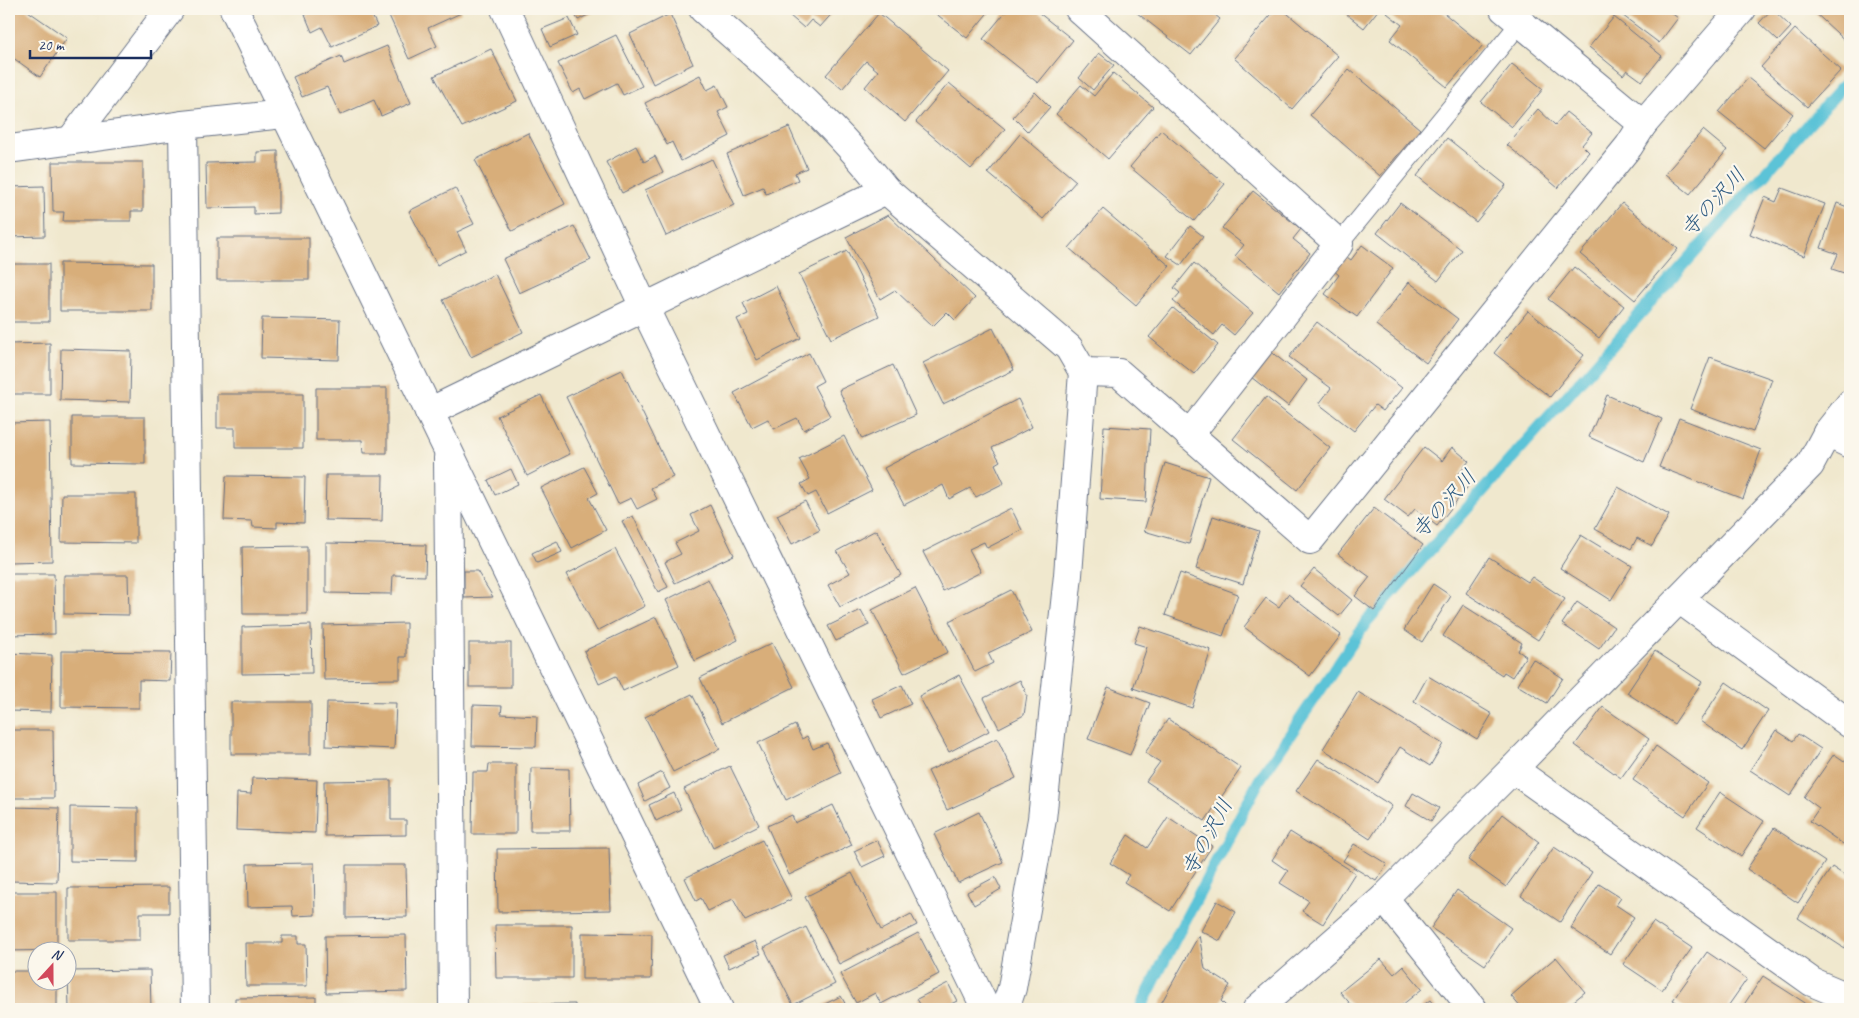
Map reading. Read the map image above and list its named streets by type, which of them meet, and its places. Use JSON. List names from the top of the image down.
{
  "water": ["寺の沢川"],
  "scale_bar": "20 m",
  "north": "top"
}
